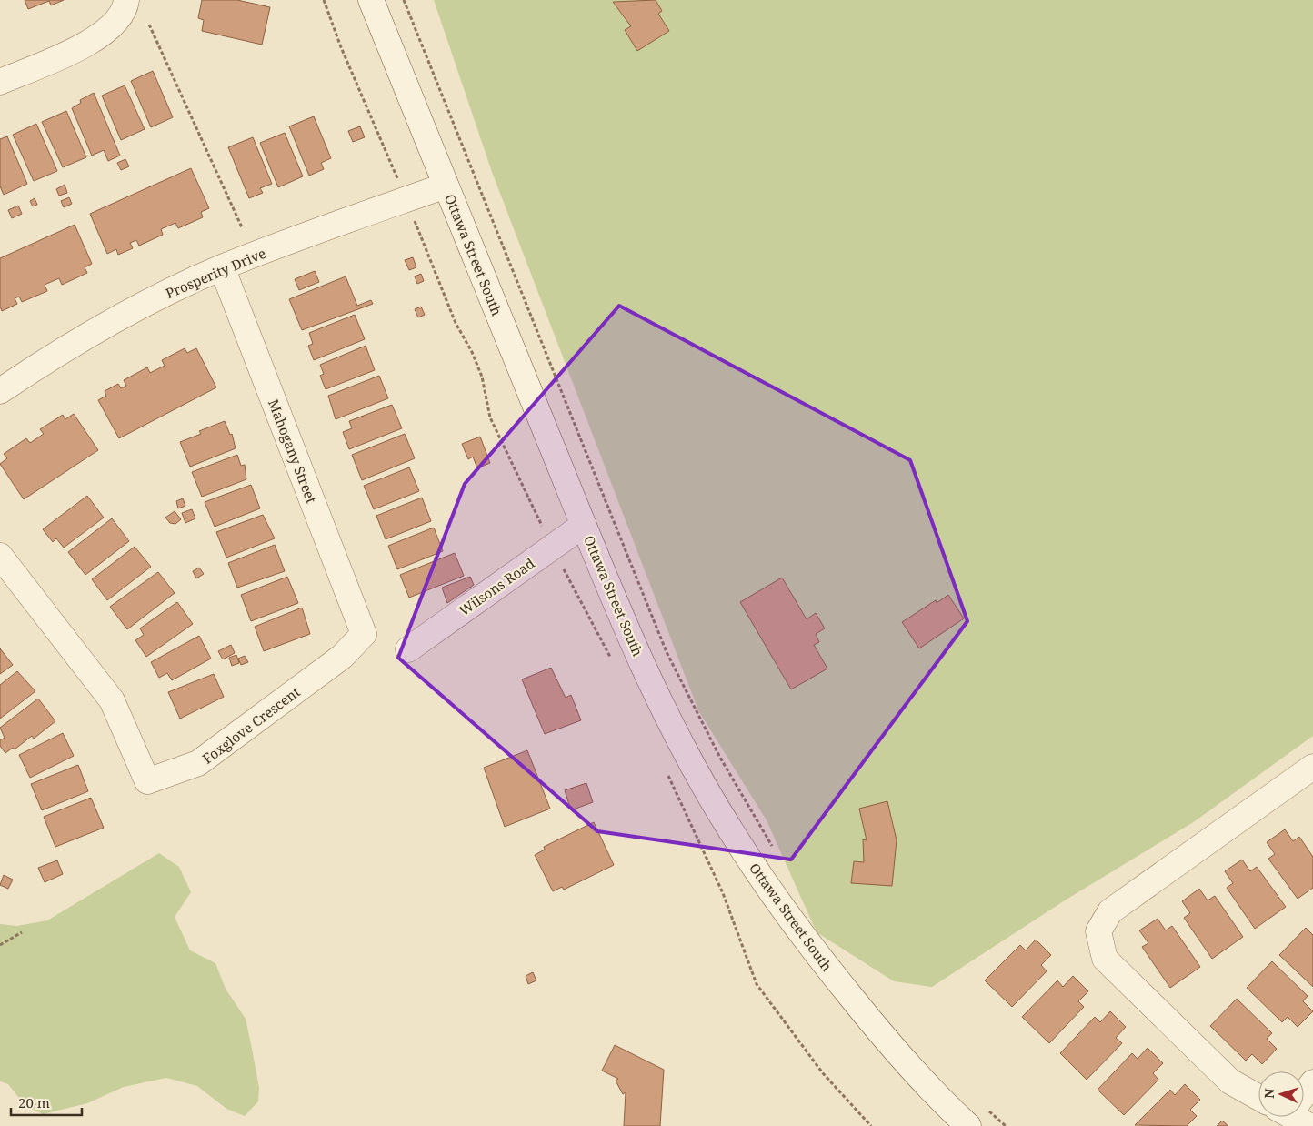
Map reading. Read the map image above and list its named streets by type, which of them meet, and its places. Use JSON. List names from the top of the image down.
{
  "streets": {
    "street": [
      "Ottawa Street South",
      "Prosperity Drive",
      "Mahogany Street",
      "Wilsons Road",
      "Foxglove Crescent"
    ]
  },
  "crossings": [
    ["Ottawa Street South", "Prosperity Drive"],
    ["Ottawa Street South", "Wilsons Road"],
    ["Prosperity Drive", "Mahogany Street"],
    ["Mahogany Street", "Foxglove Crescent"]
  ],
  "scale_bar": "20 m",
  "north": "left"
}
